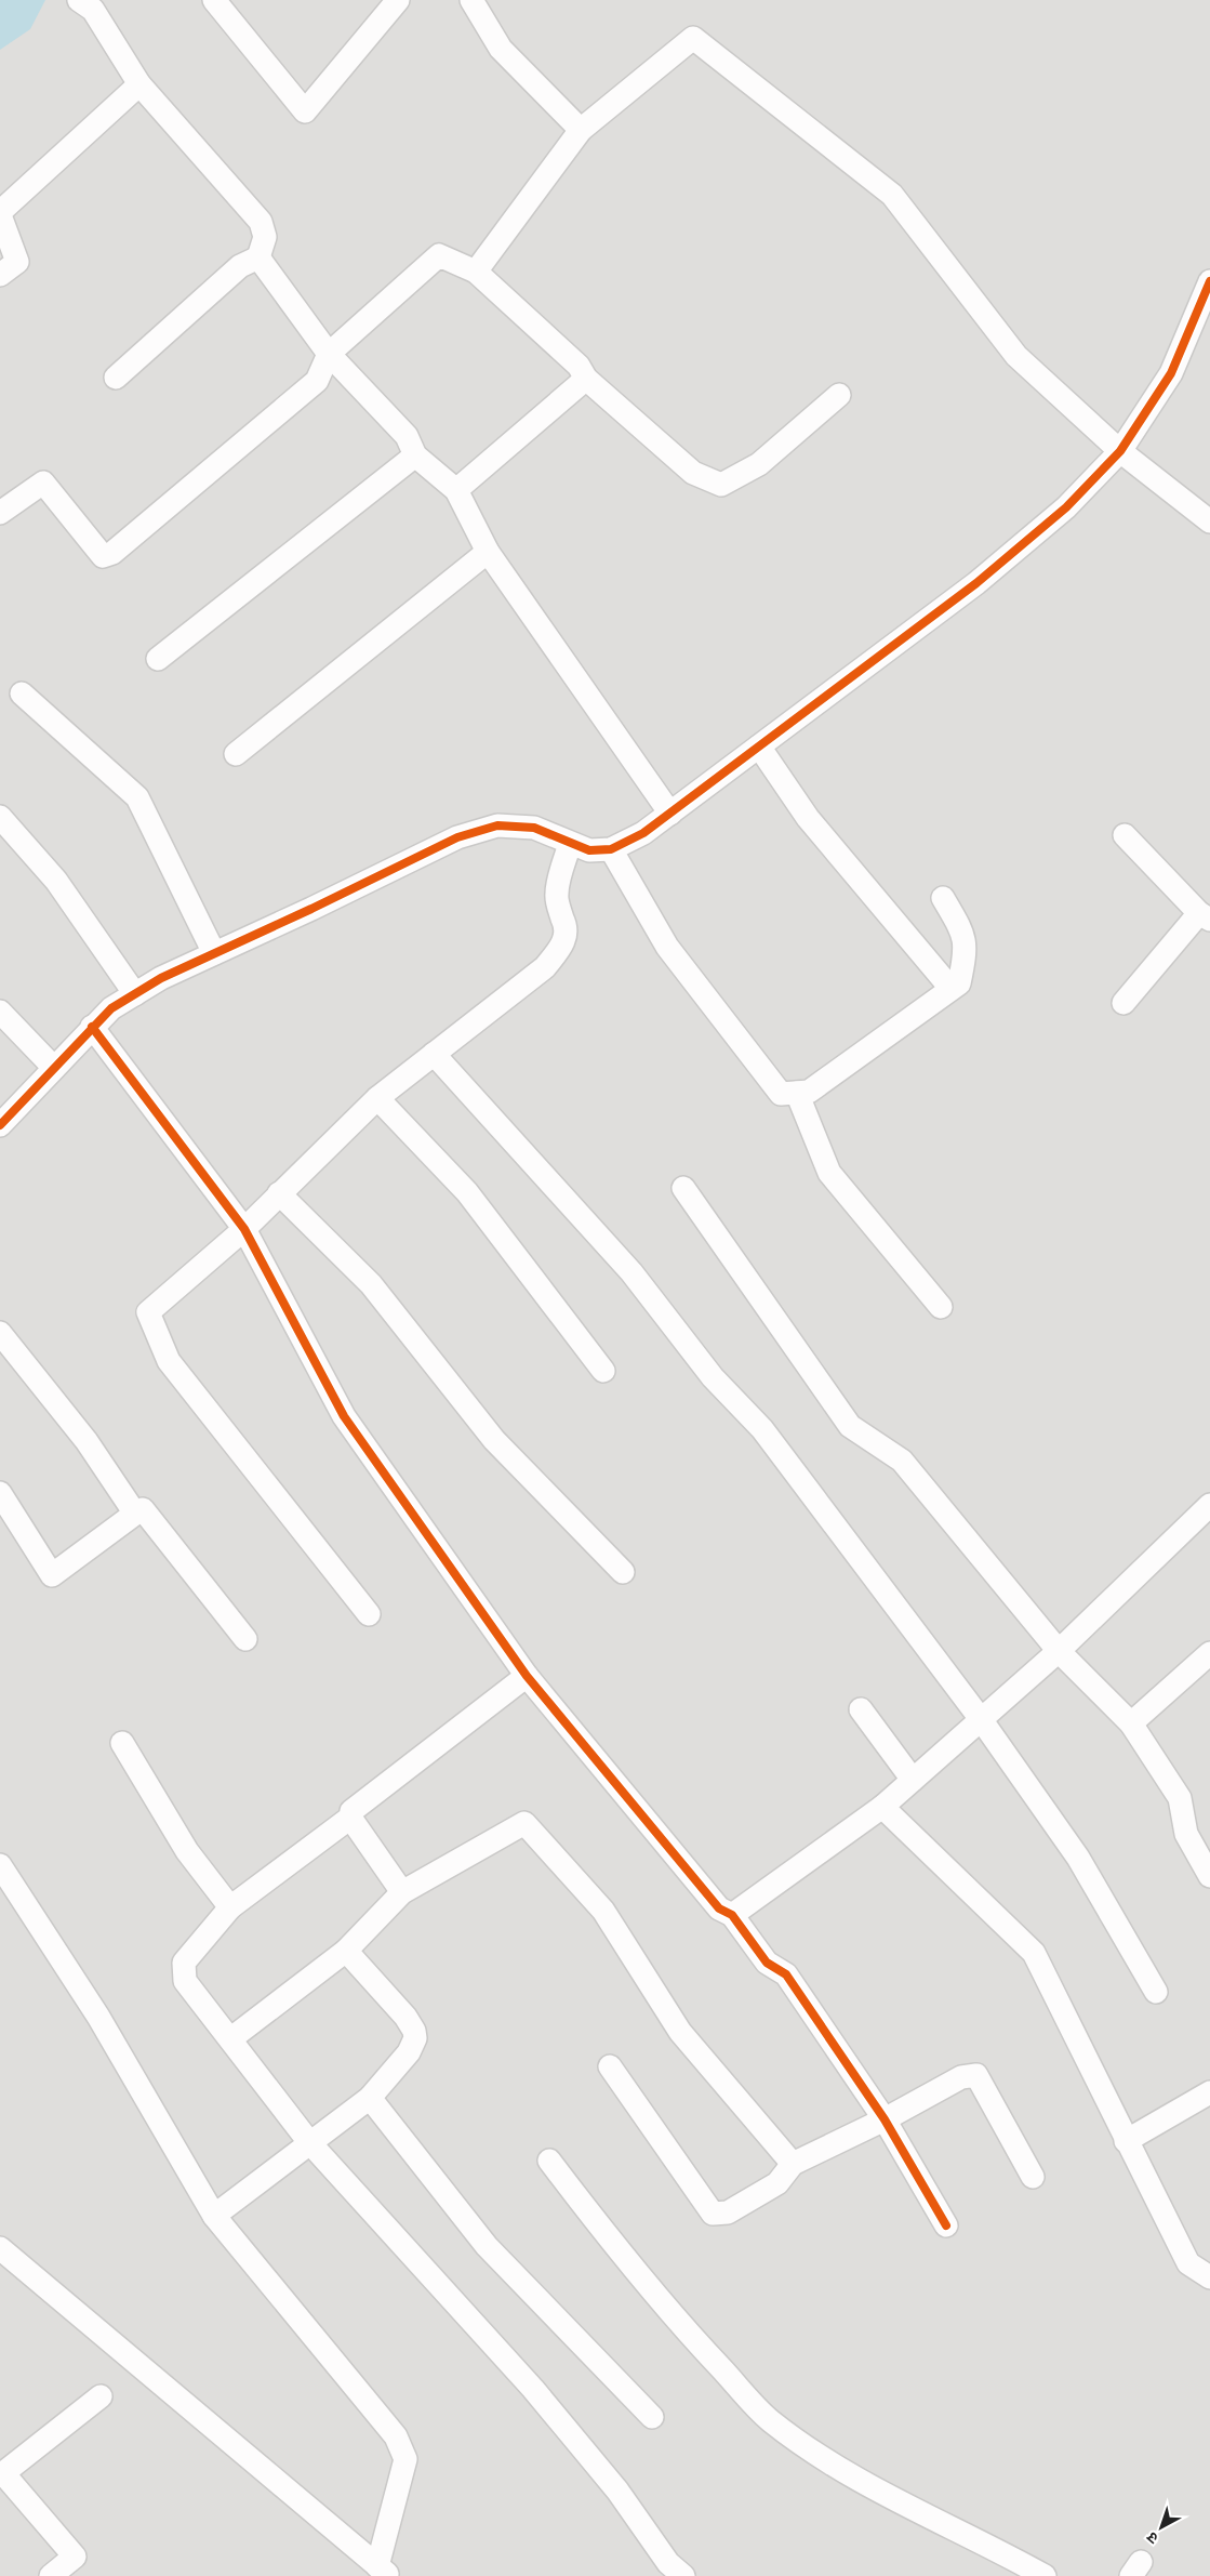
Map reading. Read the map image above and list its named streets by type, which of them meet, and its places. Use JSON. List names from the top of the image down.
{
  "north": "bottom left"
}
